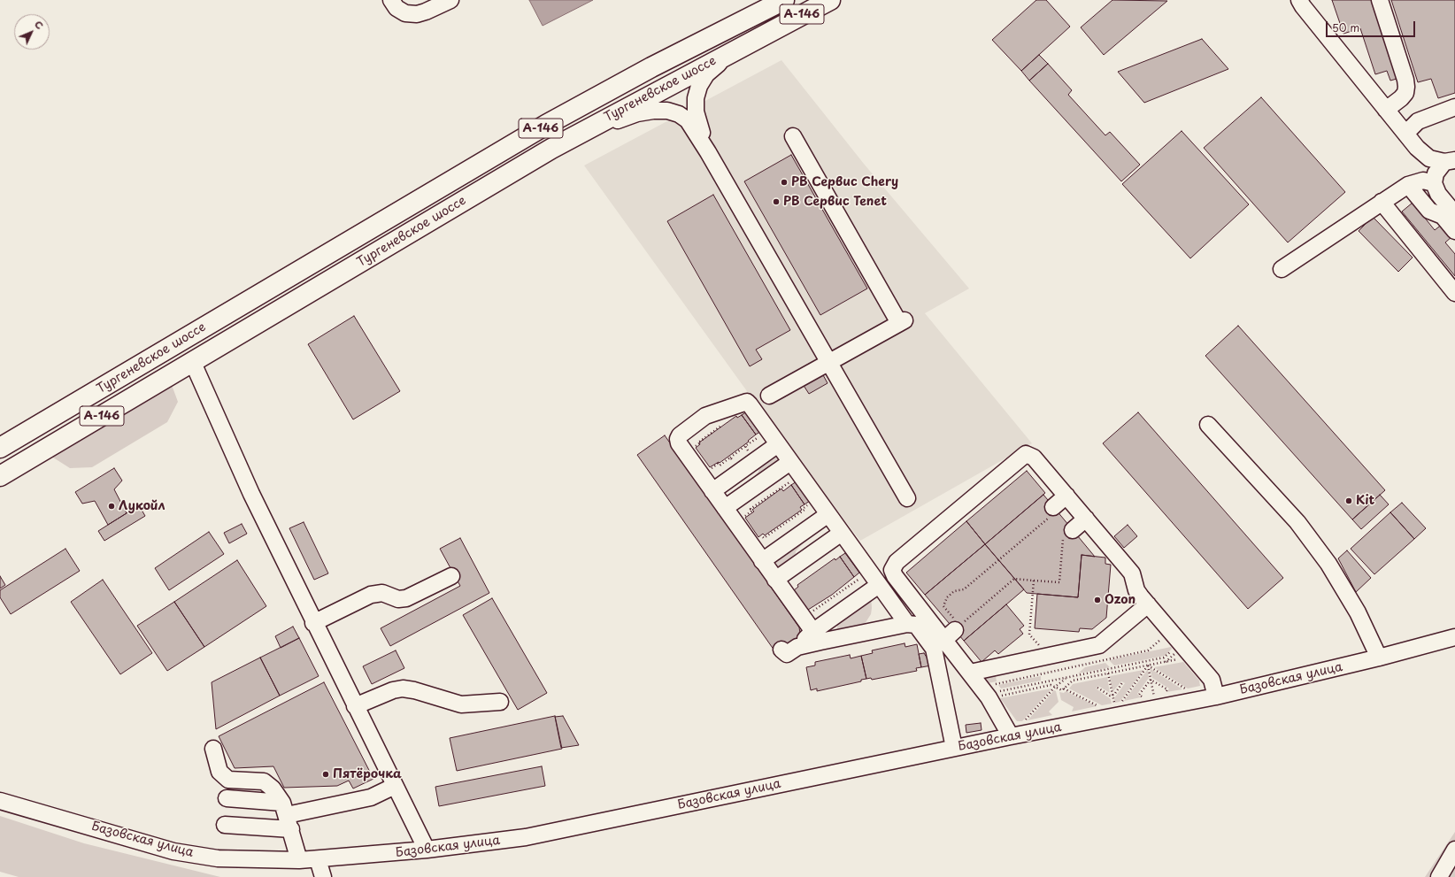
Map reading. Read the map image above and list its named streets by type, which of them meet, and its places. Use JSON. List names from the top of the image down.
{
  "streets": {
    "highway": ["А-146", "Тургеневское шоссе"],
    "street": ["Базовская улица"]
  },
  "places": [
    "PB Сервис Chery",
    "PB Сервис Tenet",
    "Kit",
    "Лукойл",
    "Ozon",
    "Пятёрочка"
  ],
  "scale_bar": "50 m",
  "north": "top right"
}
